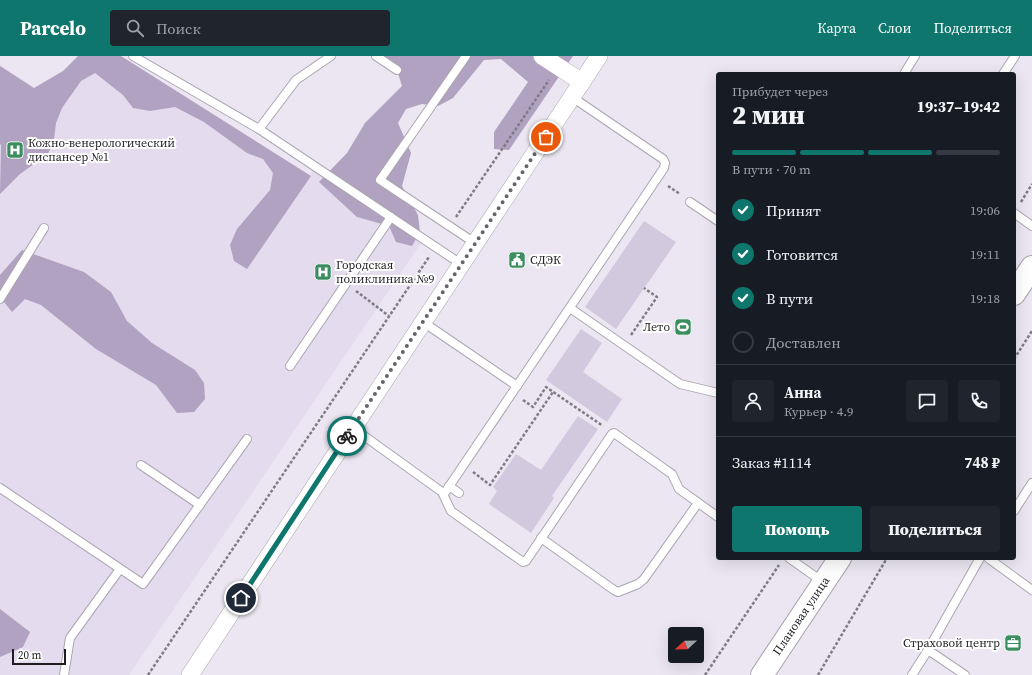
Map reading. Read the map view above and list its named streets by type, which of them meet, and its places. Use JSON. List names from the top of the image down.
{
  "streets": {
    "main road": ["Плановая улица"]
  },
  "places": {
    "hospital": ["Кожно-венерологический диспансер №1", "Городская поликлиника №9"],
    "public building": ["СДЭК"],
    "sports": ["Лето"],
    "office": ["Страховой центр"]
  },
  "scale_bar": "20 m",
  "north": "left",
  "page": {
    "header": "Parcelo",
    "search": "Поиск",
    "nav": ["Карта", "Слои", "Поделиться"],
    "heading": ["2 мин", "Прибудет через", "19:37–19:42"],
    "panel": [
      "Анна",
      "Курьер · 4.9",
      "Заказ #1114",
      "748 ₽"
    ],
    "bar": "В пути · 70 m",
    "list": [
      ["Принят", "19:06"],
      ["Готовится", "19:11"],
      ["В пути", "19:18"],
      "Доставлен"
    ],
    "buttons": ["Помощь", "Поделиться"],
    "scale": "20 m"
  }
}
